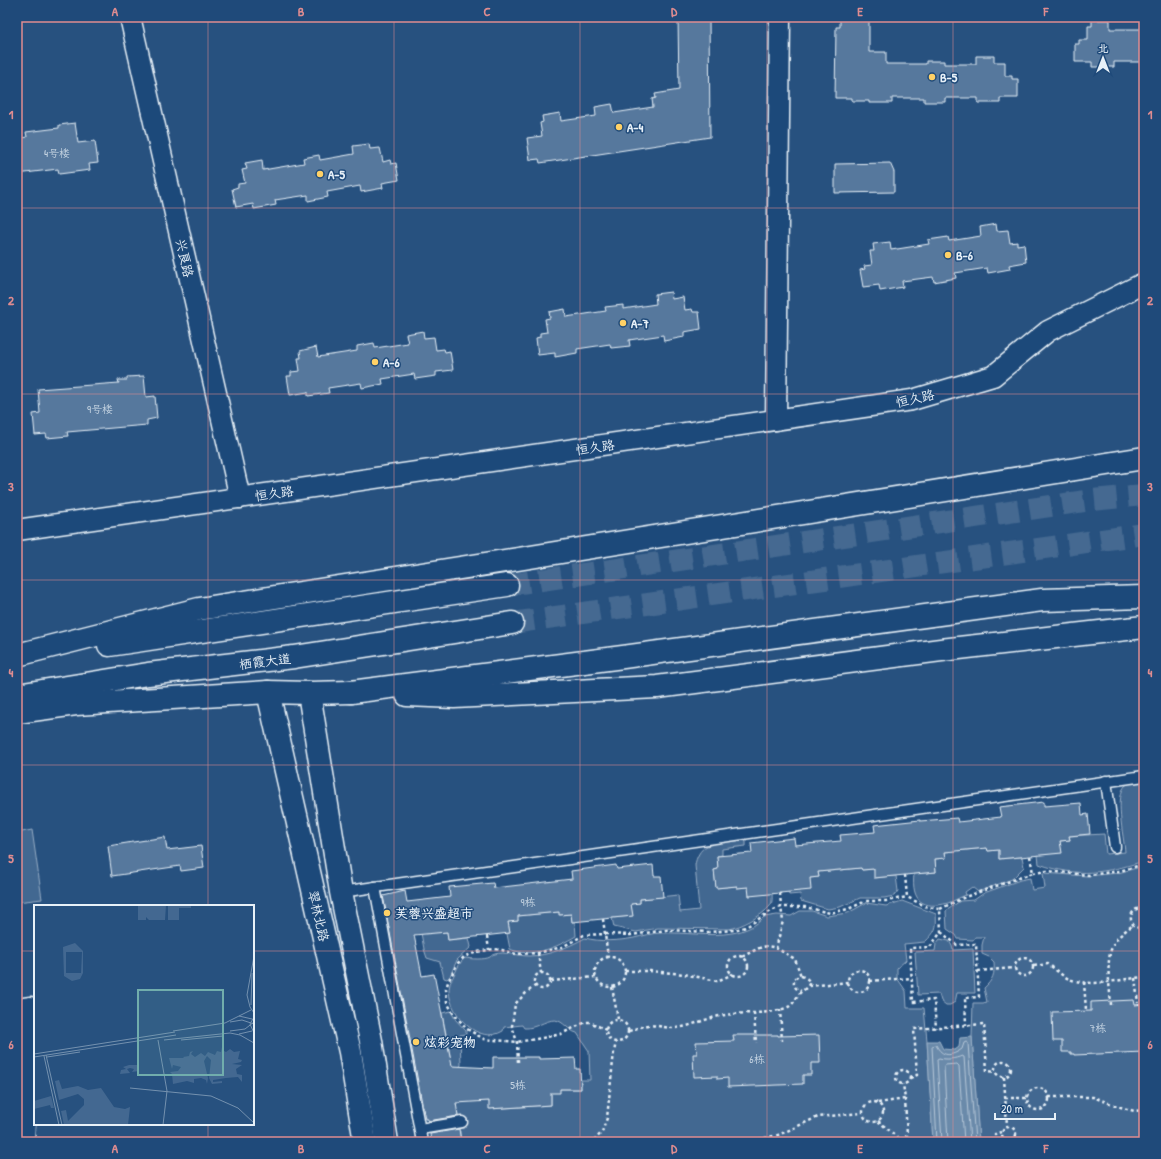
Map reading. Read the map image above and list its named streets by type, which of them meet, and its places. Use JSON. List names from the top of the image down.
{
  "streets": {
    "main road": ["栖霞大道", "翠林北路"],
    "street": ["兴良路", "恒久路"]
  },
  "crossings": [
    ["兴良路", "恒久路"]
  ],
  "places": [
    "B-5",
    "A-4",
    "A-5",
    "B-6",
    "A-7",
    "A-6",
    "芙蓉兴盛超市",
    "炫彩宠物"
  ],
  "house_numbers": [
    "4号楼",
    "9号楼",
    "9栋",
    "7栋",
    "6栋",
    "5栋"
  ],
  "scale_bar": "20 m",
  "north": "top",
  "grid": {
    "columns": [
      "A",
      "B",
      "C",
      "D",
      "E",
      "F"
    ],
    "rows": [
      "1",
      "2",
      "3",
      "4",
      "5",
      "6"
    ]
  }
}
